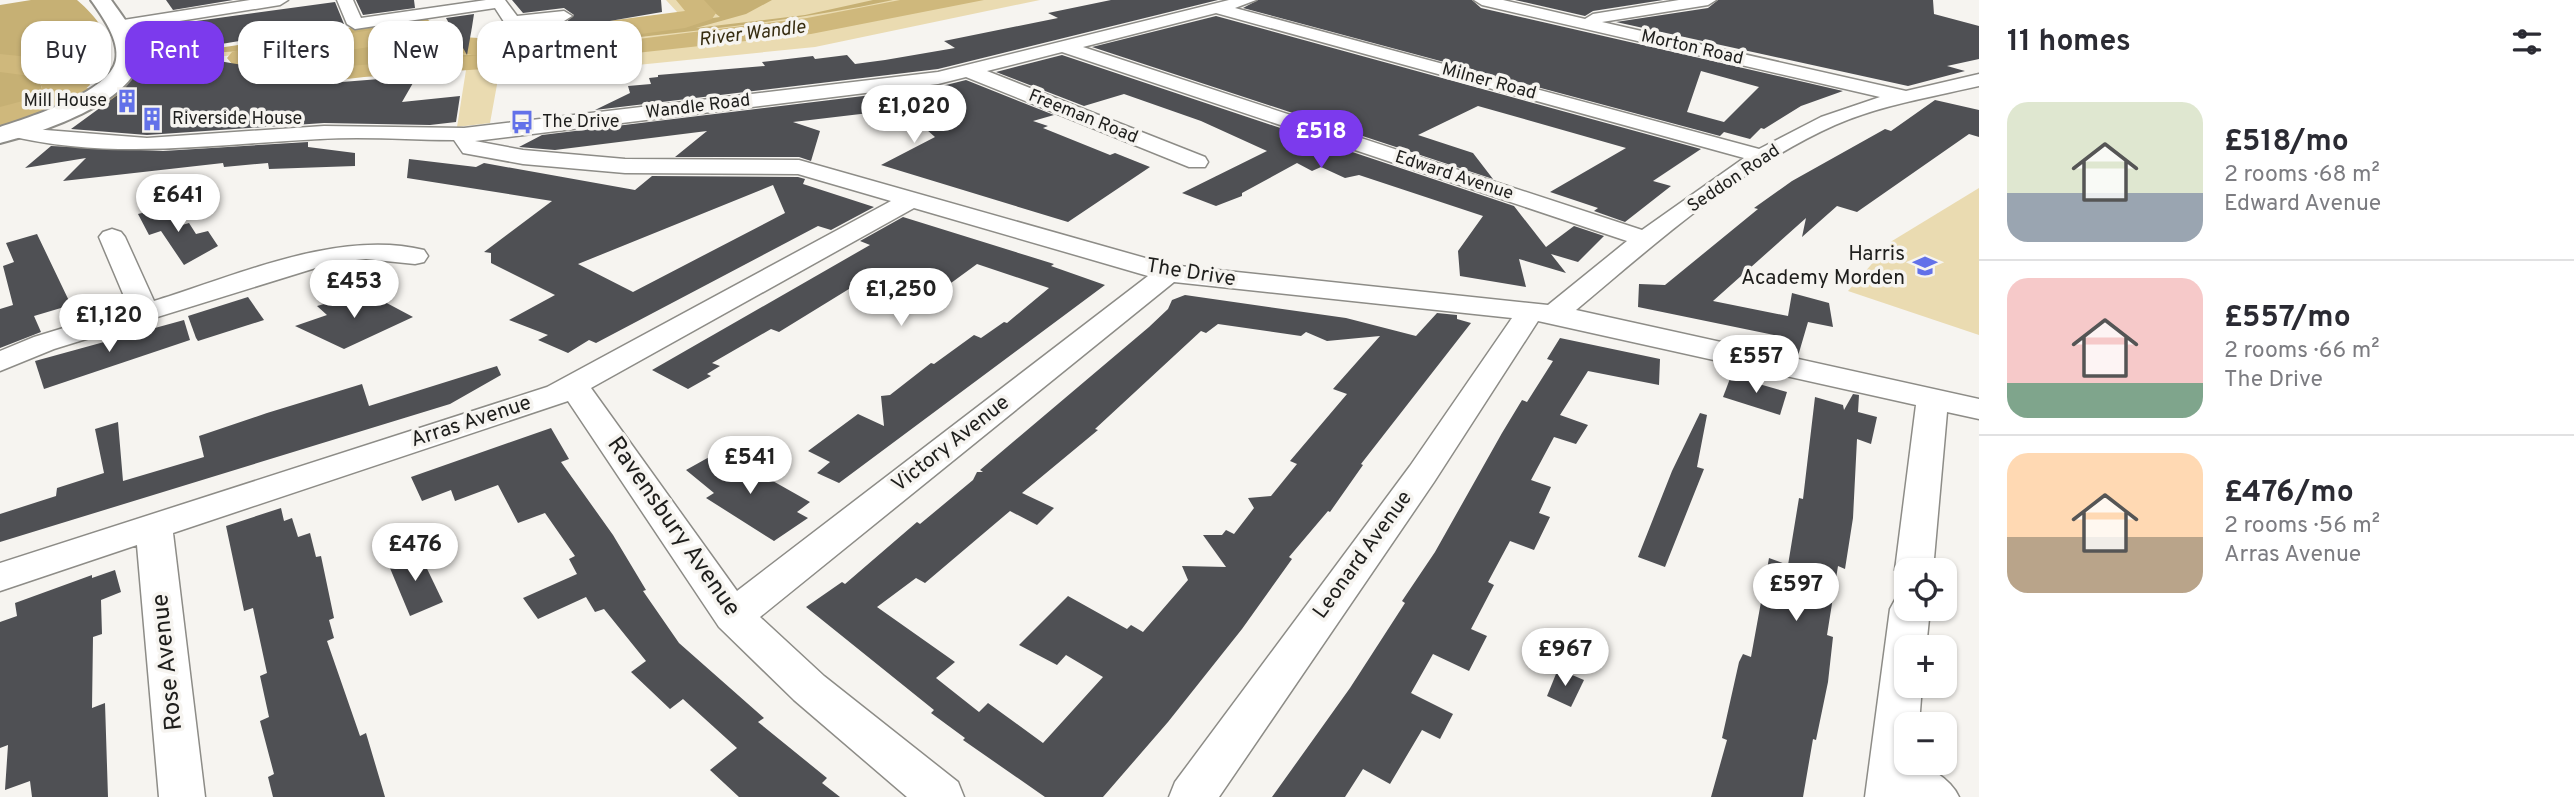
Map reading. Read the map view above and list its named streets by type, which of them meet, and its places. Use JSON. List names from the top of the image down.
{
  "streets": {
    "street": [
      "Morton Road",
      "Milner Road",
      "Wandle Road",
      "Freeman Road",
      "Edward Avenue",
      "Seddon Road",
      "The Drive",
      "Arras Avenue",
      "Victory Avenue",
      "Ravensbury Avenue",
      "Leonard Avenue",
      "Rose Avenue"
    ]
  },
  "crossings": [
    ["Morton Road", "Seddon Road"],
    ["Milner Road", "Wandle Road"],
    ["Milner Road", "Seddon Road"],
    ["Wandle Road", "Freeman Road"],
    ["Wandle Road", "Edward Avenue"],
    ["Wandle Road", "The Drive"],
    ["Edward Avenue", "Seddon Road"],
    ["Seddon Road", "The Drive"],
    ["Seddon Road", "Leonard Avenue"],
    ["The Drive", "Arras Avenue"],
    ["The Drive", "Victory Avenue"],
    ["The Drive", "Leonard Avenue"],
    ["Arras Avenue", "Ravensbury Avenue"],
    ["Arras Avenue", "Rose Avenue"],
    ["Victory Avenue", "Ravensbury Avenue"]
  ],
  "water": ["River Wandle"],
  "places": {
    "building": ["Mill House", "Riverside House"],
    "bus stop": ["The Drive"],
    "school or university": ["Harris Academy Morden"]
  },
  "page": {
    "heading": "11 homes",
    "chip": [
      "Buy",
      "Rent",
      "Filters",
      "New",
      "Apartment"
    ],
    "list": [
      {
        "name": "£518/mo",
        "note": "2 rooms · 68 m² · Edward Avenue"
      },
      {
        "name": "£557/mo",
        "note": "2 rooms · 66 m² · The Drive"
      },
      {
        "name": "£476/mo",
        "note": "2 rooms · 56 m² · Arras Avenue"
      }
    ],
    "price": [
      "£1,020",
      "£518",
      "£641",
      "£453",
      "£1,250",
      "£1,120",
      "£557",
      "£541",
      "£476",
      "£597",
      "£967"
    ],
    "map_buttons": ["+", "−"]
  }
}
